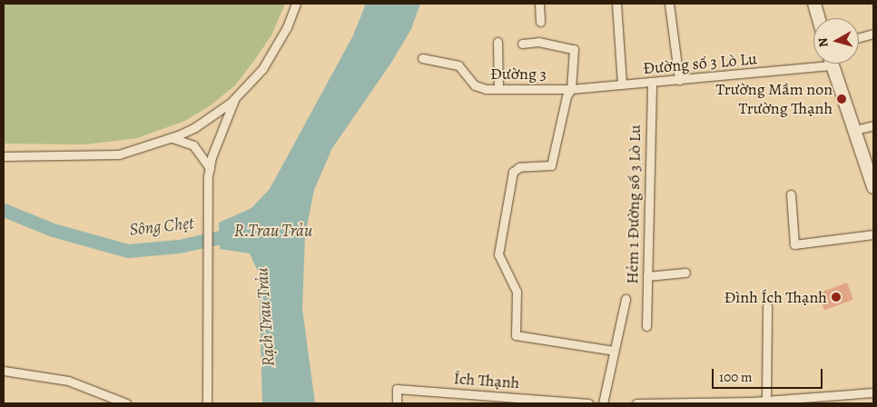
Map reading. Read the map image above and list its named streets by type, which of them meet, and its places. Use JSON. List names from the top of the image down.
{
  "streets": {
    "street": [
      "Đường số 3 Lò Lu",
      "Đường 3",
      "Hẻm 1 Đường số 3 Lò Lu",
      "Ích Thạnh"
    ]
  },
  "crossings": [
    ["Đường số 3 Lò Lu", "Đường 3"],
    ["Đường số 3 Lò Lu", "Hẻm 1 Đường số 3 Lò Lu"]
  ],
  "water": ["Sông Chẹt", "R.Trau Trảu", "Rạch Trau Trảu"],
  "places": ["Trường Mầm non Trường Thạnh", "Đình Ích Thạnh"],
  "scale_bar": "100 m",
  "north": "left"
}
